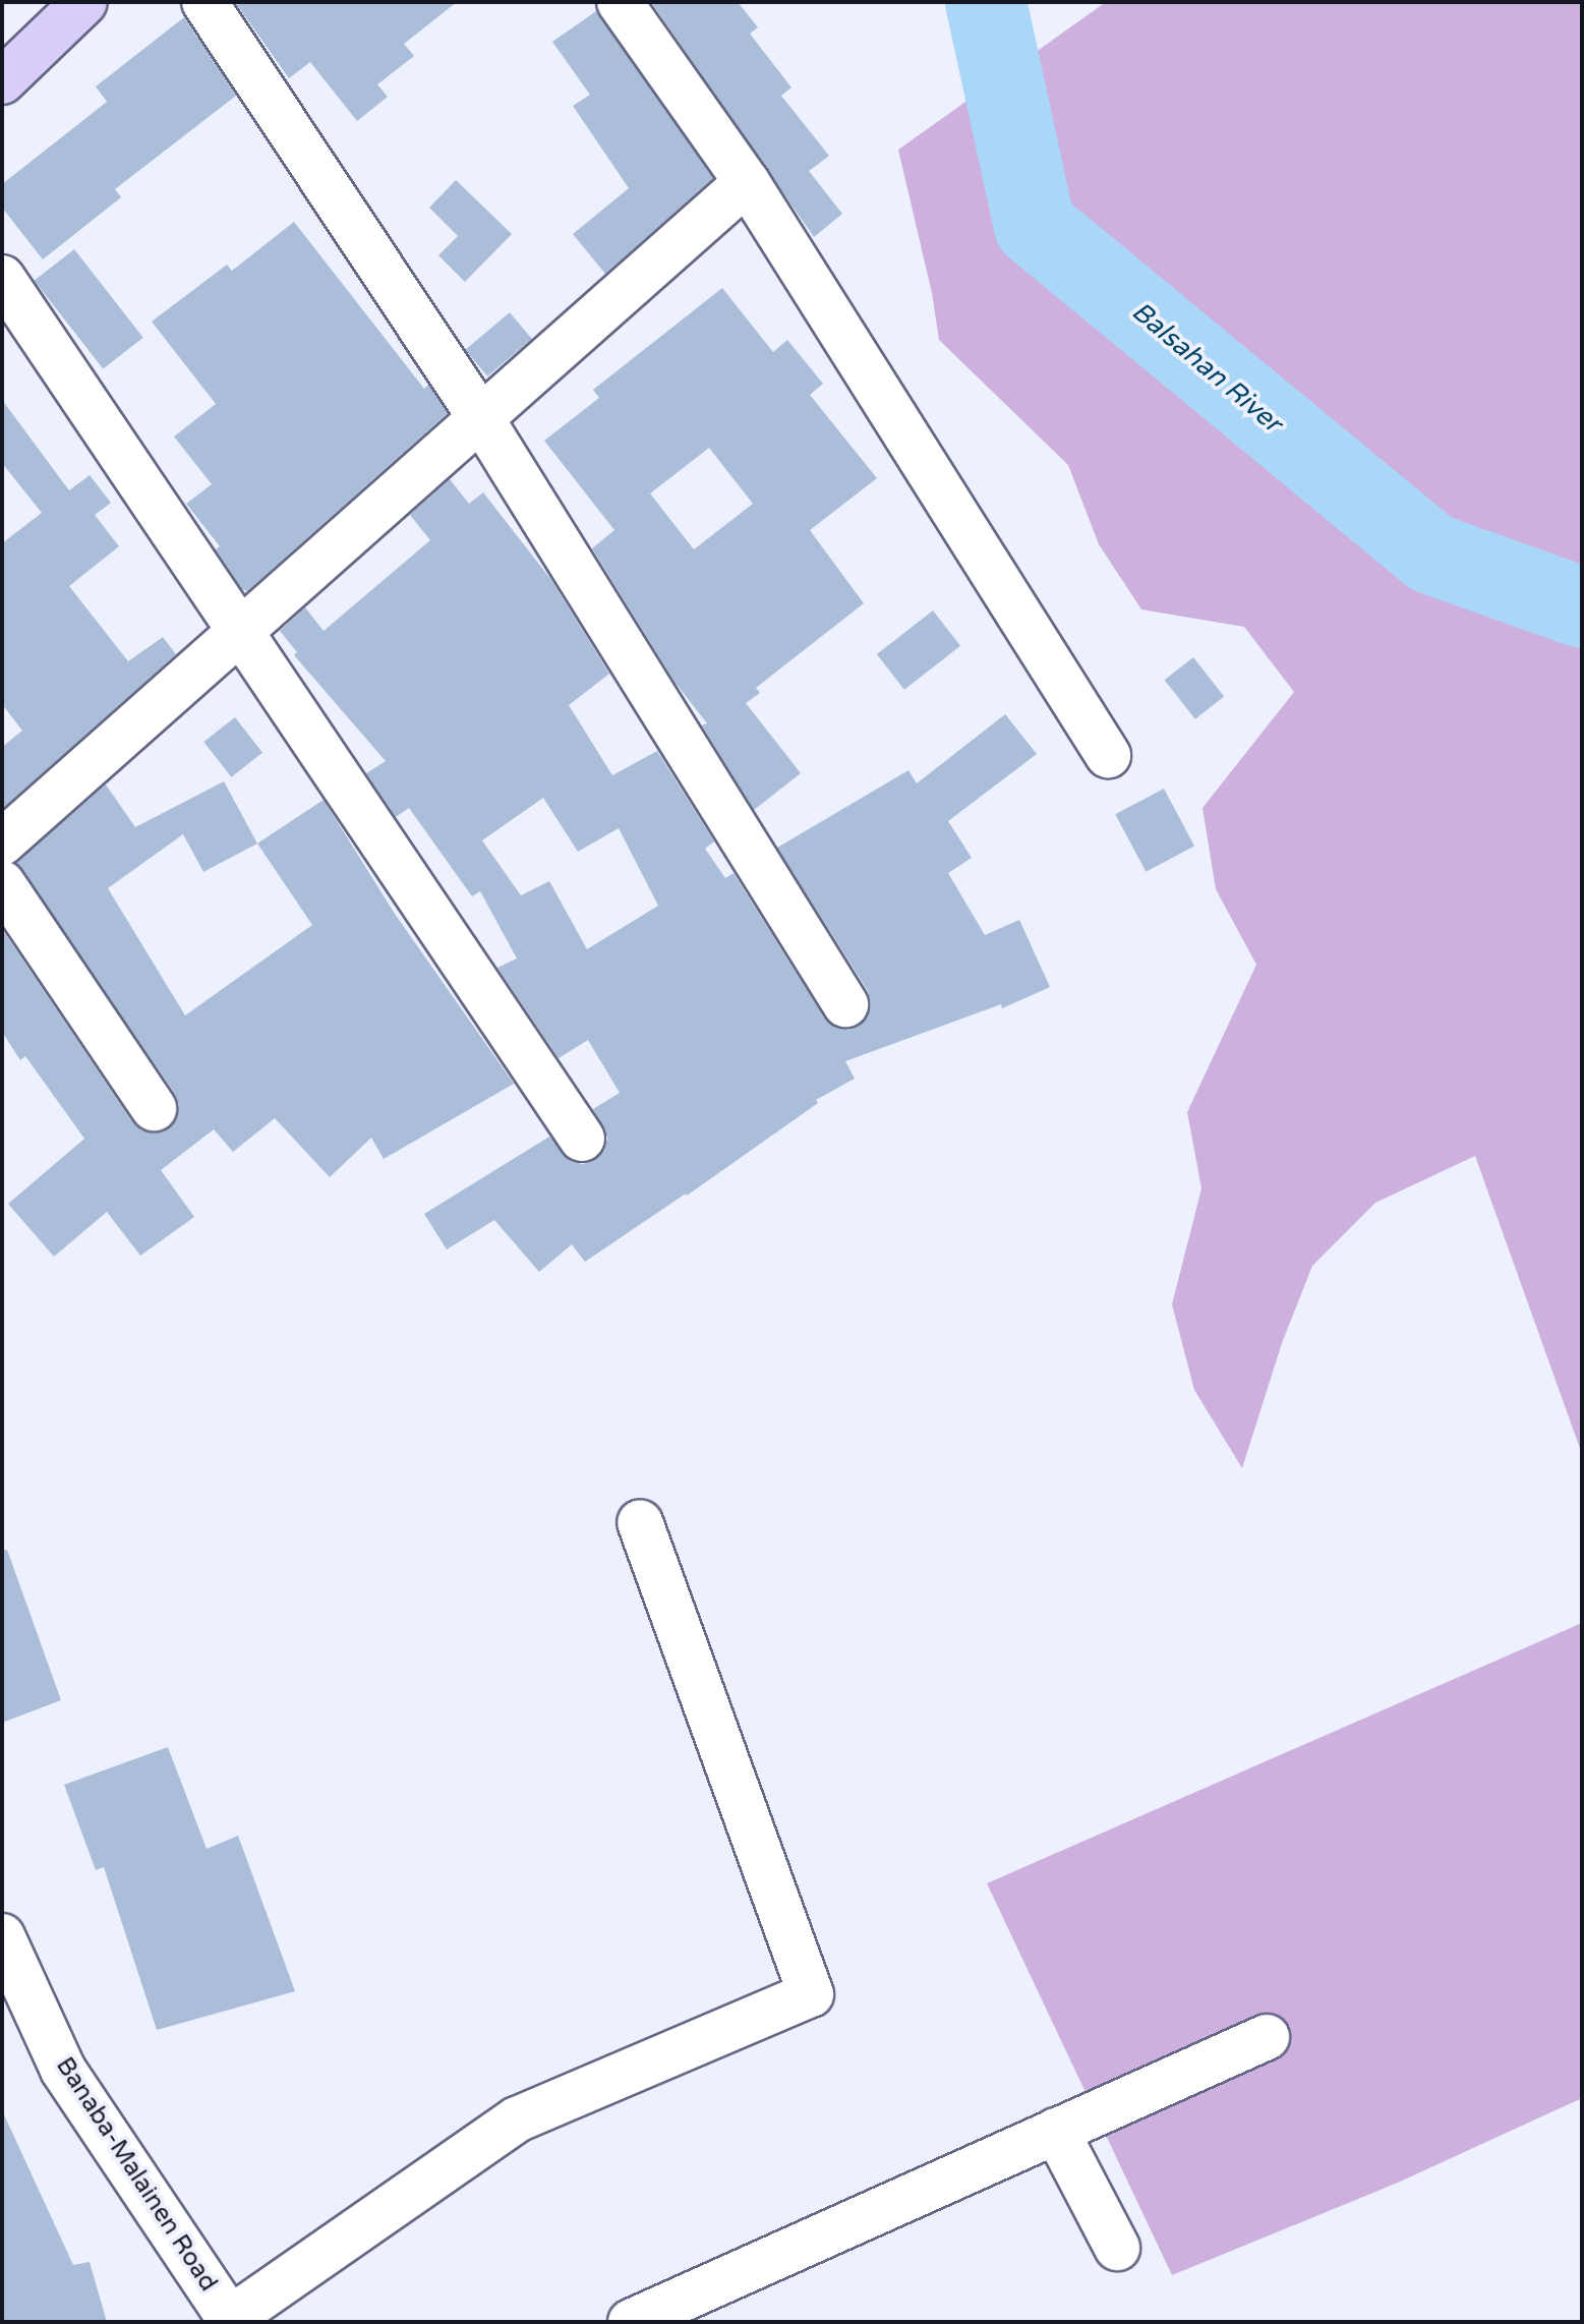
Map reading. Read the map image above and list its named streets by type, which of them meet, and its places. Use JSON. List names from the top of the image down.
{
  "streets": {
    "street": ["Banaba-Malainen Road"]
  },
  "water": ["Balsahan River"]
}
